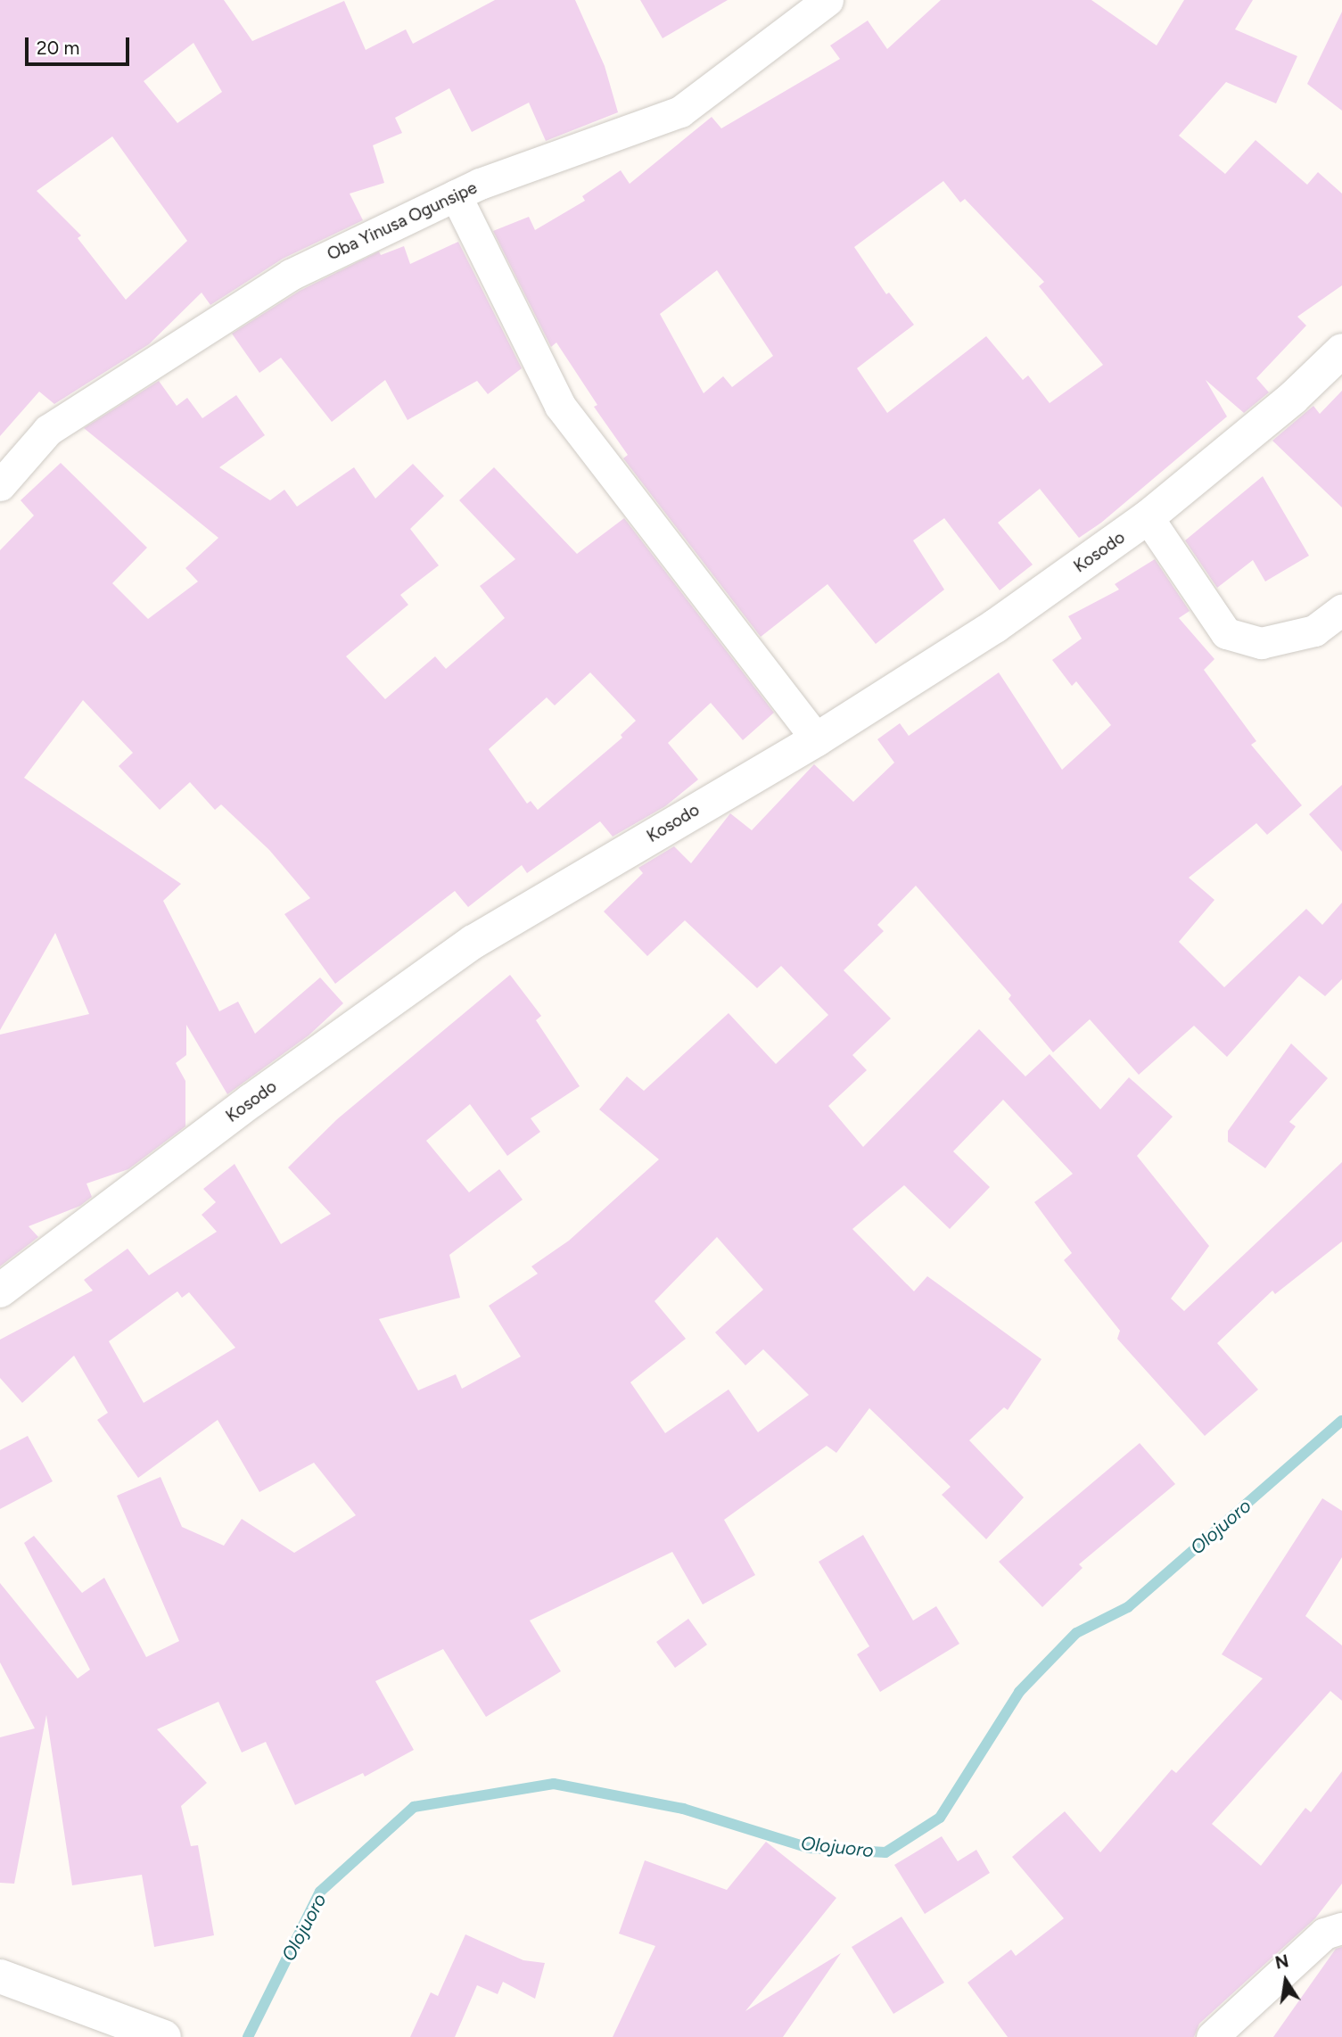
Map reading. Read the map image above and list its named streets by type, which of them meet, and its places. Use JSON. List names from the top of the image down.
{
  "streets": {
    "main road": ["Kosodo"],
    "street": ["Oba Yinusa Ogunsipe"]
  },
  "water": ["Olojuoro"],
  "scale_bar": "20 m",
  "north": "top"
}
